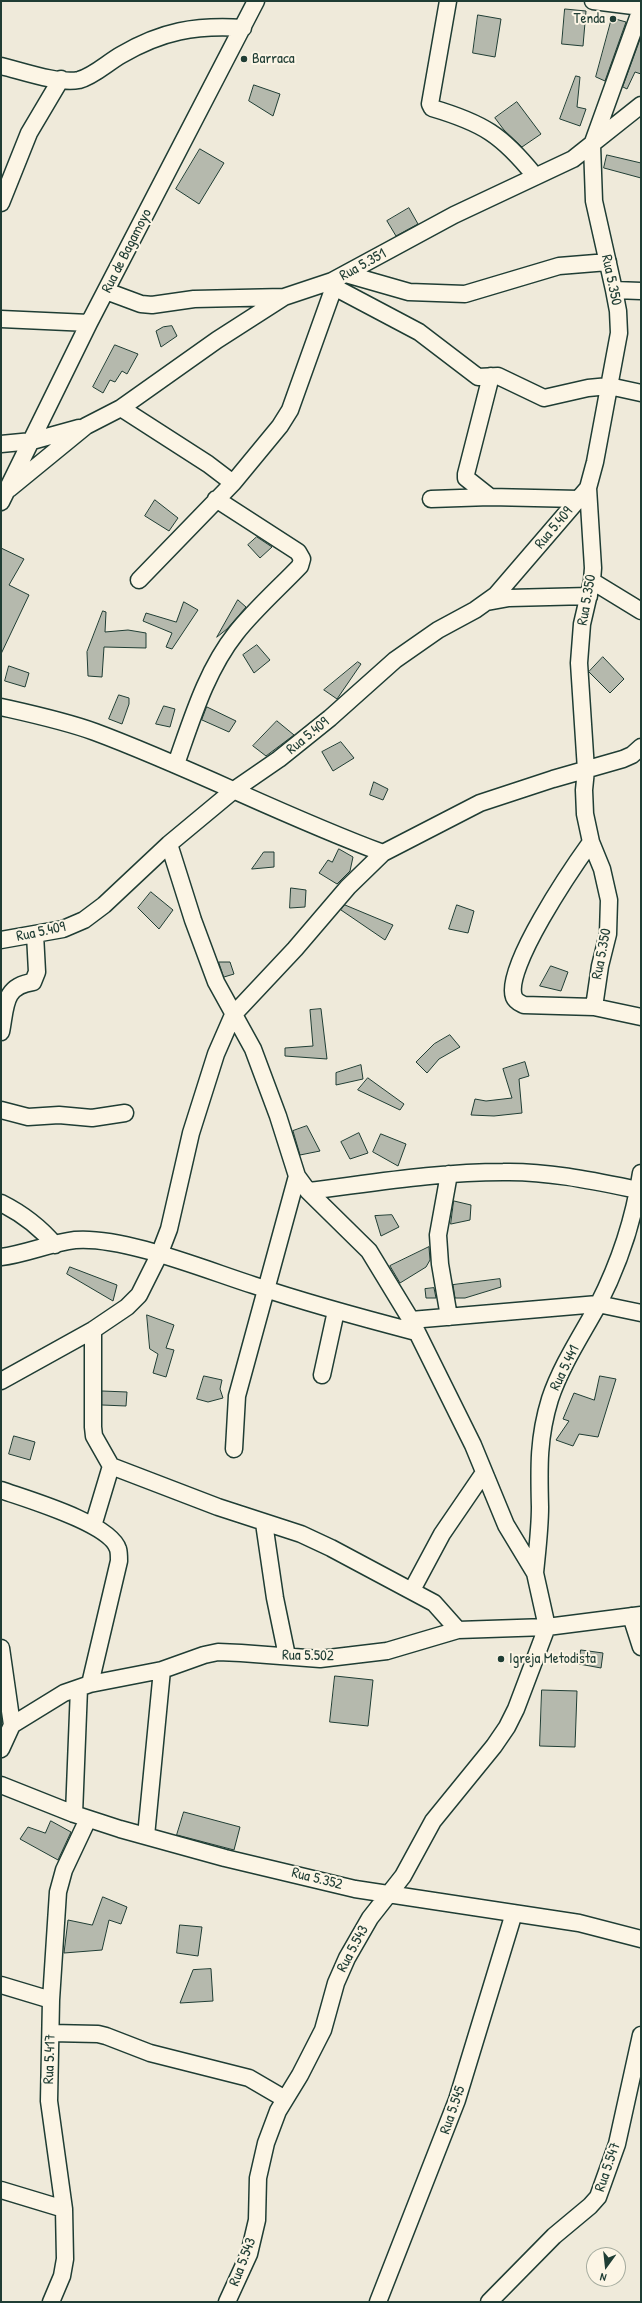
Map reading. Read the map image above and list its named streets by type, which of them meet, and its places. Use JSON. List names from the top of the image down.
{
  "streets": {
    "street": [
      "Rua de Bagamoyo",
      "Rua 5.351",
      "Rua 5.350",
      "Rua 5.409",
      "Rua 5.441",
      "Rua 5.502",
      "Rua 5.352",
      "Rua 5.543",
      "Rua 5.417",
      "Rua 5.545",
      "Rua 5.547"
    ]
  },
  "crossings": [
    ["Rua 5.351", "Rua 5.350"],
    ["Rua 5.350", "Rua 5.409"],
    ["Rua 5.502", "Rua 5.543"],
    ["Rua 5.352", "Rua 5.543"],
    ["Rua 5.352", "Rua 5.417"],
    ["Rua 5.352", "Rua 5.545"]
  ],
  "places": ["Tenda", "Barraca", "Igreja Metodista"],
  "north": "bottom"
}
